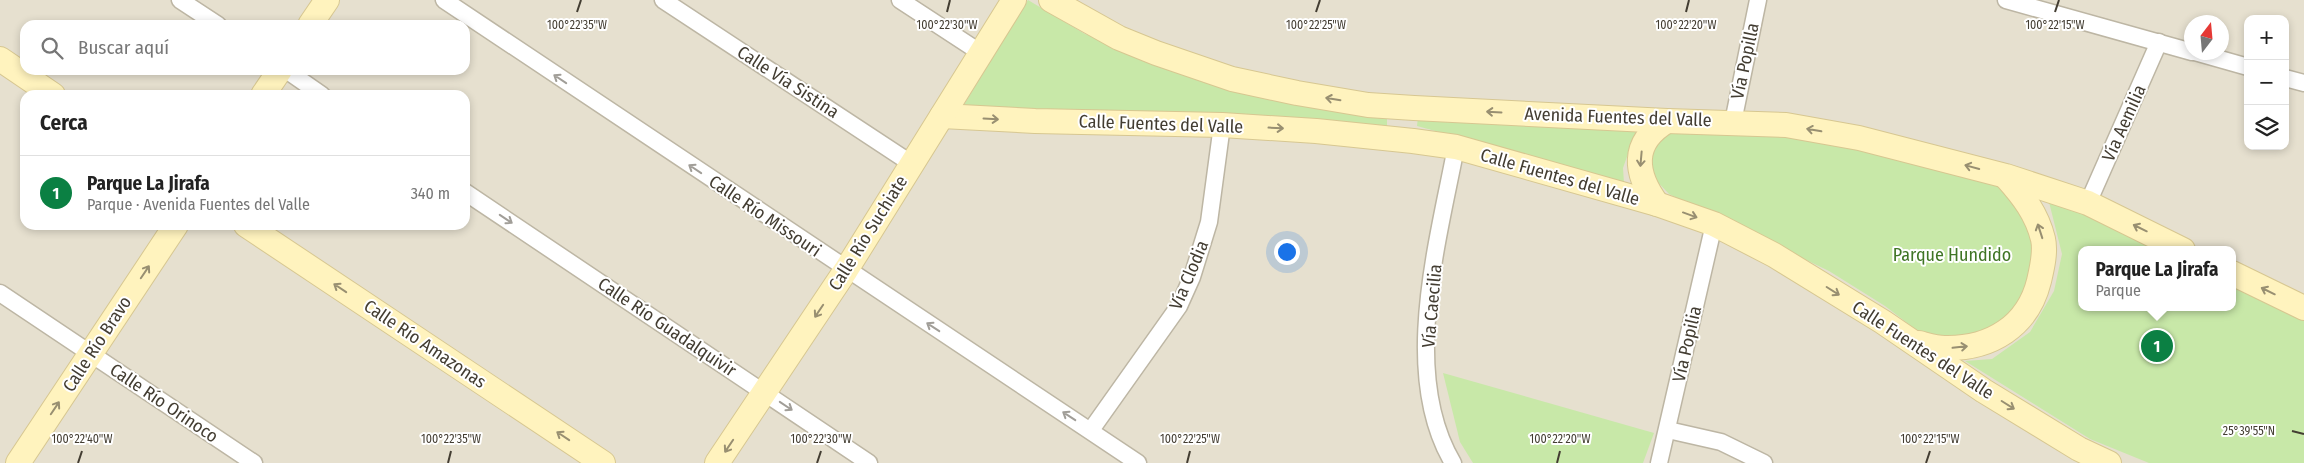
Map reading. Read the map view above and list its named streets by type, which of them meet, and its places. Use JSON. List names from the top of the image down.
{
  "streets": {
    "street": [
      "Vía Popilla",
      "Calle Vía Sistina",
      "Avenida Fuentes del Valle",
      "Vía Aemilia",
      "Calle Fuentes del Valle",
      "Calle Río Missouri",
      "Calle Río Suchiate",
      "Vía Clodia",
      "Vía Caecilia",
      "Calle Río Guadalquivir",
      "Calle Río Bravo",
      "Calle Río Amazonas",
      "Vía Popilia",
      "Calle Río Orinoco"
    ]
  },
  "crossings": [
    ["Vía Popilla", "Avenida Fuentes del Valle"],
    ["Calle Vía Sistina", "Calle Río Suchiate"],
    ["Avenida Fuentes del Valle", "Vía Aemilia"],
    ["Calle Fuentes del Valle", "Calle Río Suchiate"],
    ["Calle Fuentes del Valle", "Vía Clodia"],
    ["Calle Fuentes del Valle", "Vía Caecilia"],
    ["Calle Fuentes del Valle", "Vía Popilia"],
    ["Calle Río Missouri", "Calle Río Suchiate"],
    ["Calle Río Missouri", "Vía Clodia"],
    ["Calle Río Suchiate", "Calle Río Guadalquivir"],
    ["Calle Río Bravo", "Calle Río Orinoco"]
  ],
  "one_way": [
    "Avenida Fuentes del Valle",
    "Calle Fuentes del Valle",
    "Calle Río Missouri",
    "Calle Río Suchiate",
    "Calle Río Guadalquivir",
    "Calle Río Bravo",
    "Calle Río Amazonas"
  ],
  "parks": ["Parque Hundido"],
  "north": "top",
  "page": {
    "map_buttons": ["+", "−"],
    "search": "Buscar aquí",
    "heading": "Cerca",
    "list": [
      {
        "mark": "1",
        "name": "Parque La Jirafa",
        "note": "Parque · Avenida Fuentes del Valle",
        "value": "340 m"
      }
    ],
    "popup": ["Parque La Jirafa", "Parque"],
    "pins": "1"
  },
  "coordinates": [
    "100°22'35\"W",
    "100°22'30\"W",
    "100°22'25\"W",
    "100°22'20\"W",
    "100°22'15\"W",
    "25°39'55\"N",
    "100°22'40\"W"
  ]
}
